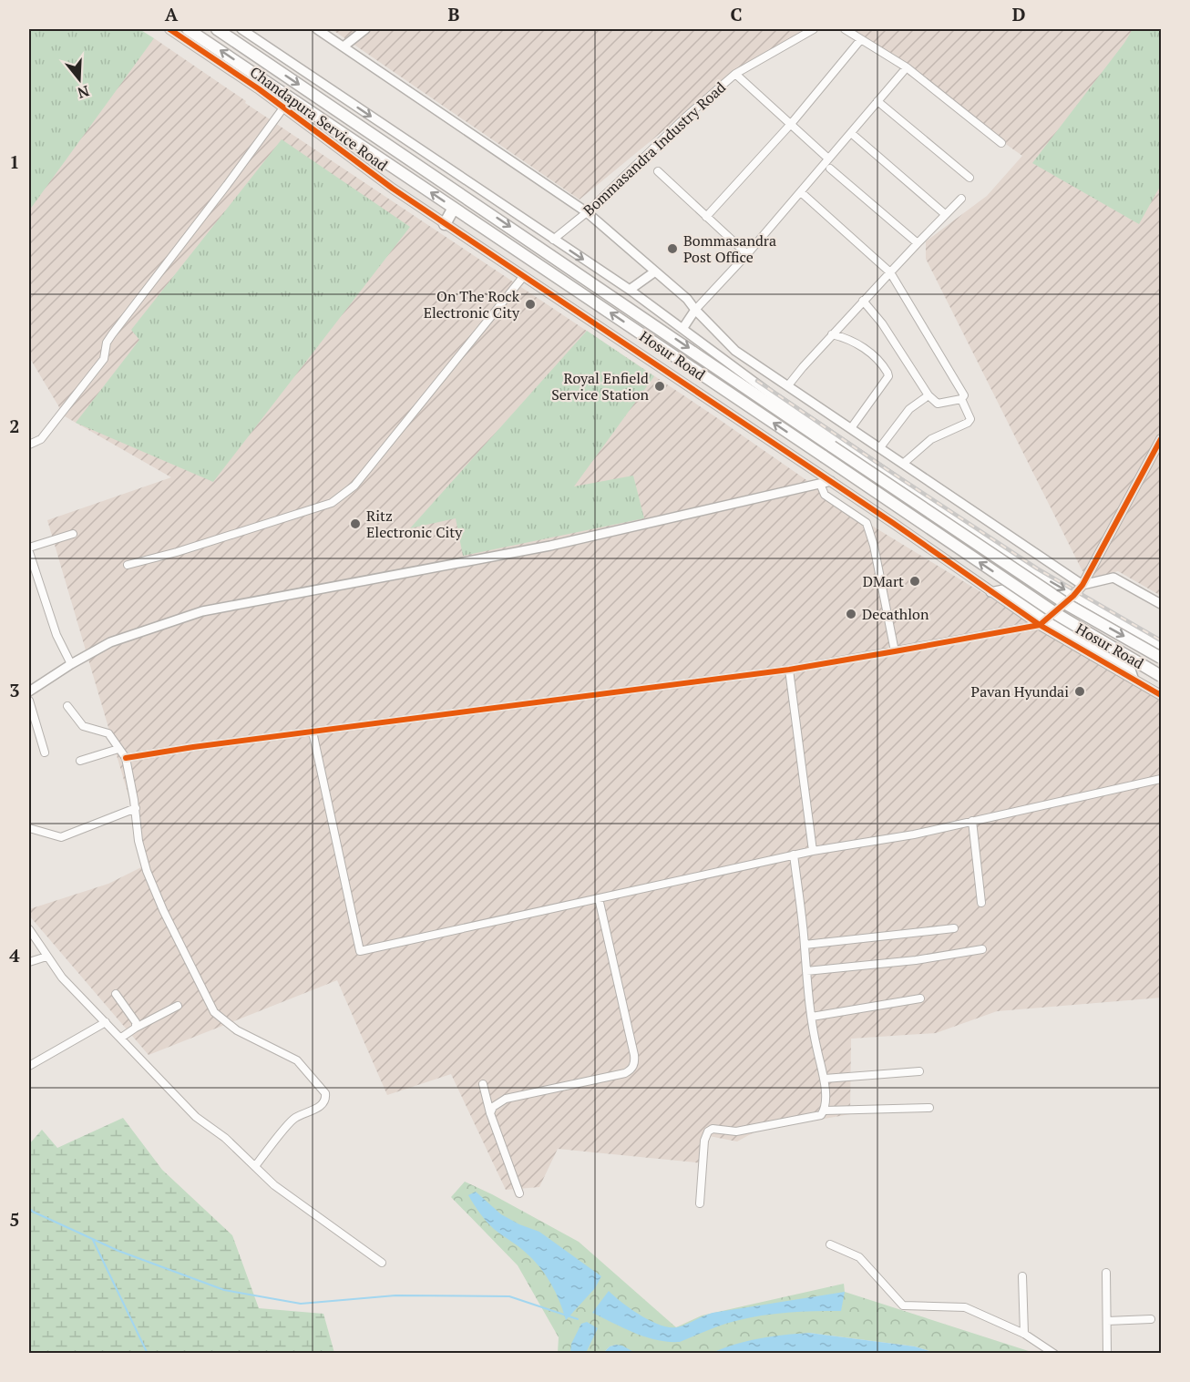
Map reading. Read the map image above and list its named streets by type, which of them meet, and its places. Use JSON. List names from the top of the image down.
{
  "streets": {
    "highway": ["Hosur Road"],
    "street": ["Chandapura Service Road", "Bommasandra Industry Road"]
  },
  "places": [
    "Bommasandra Post Office",
    "On The Rock Electronic City",
    "Royal Enfield Service Station",
    "Ritz Electronic City",
    "DMart",
    "Decathlon",
    "Pavan Hyundai"
  ],
  "north": "bottom",
  "grid": {
    "columns": [
      "A",
      "B",
      "C",
      "D"
    ],
    "rows": [
      "1",
      "2",
      "3",
      "4",
      "5"
    ]
  }
}
